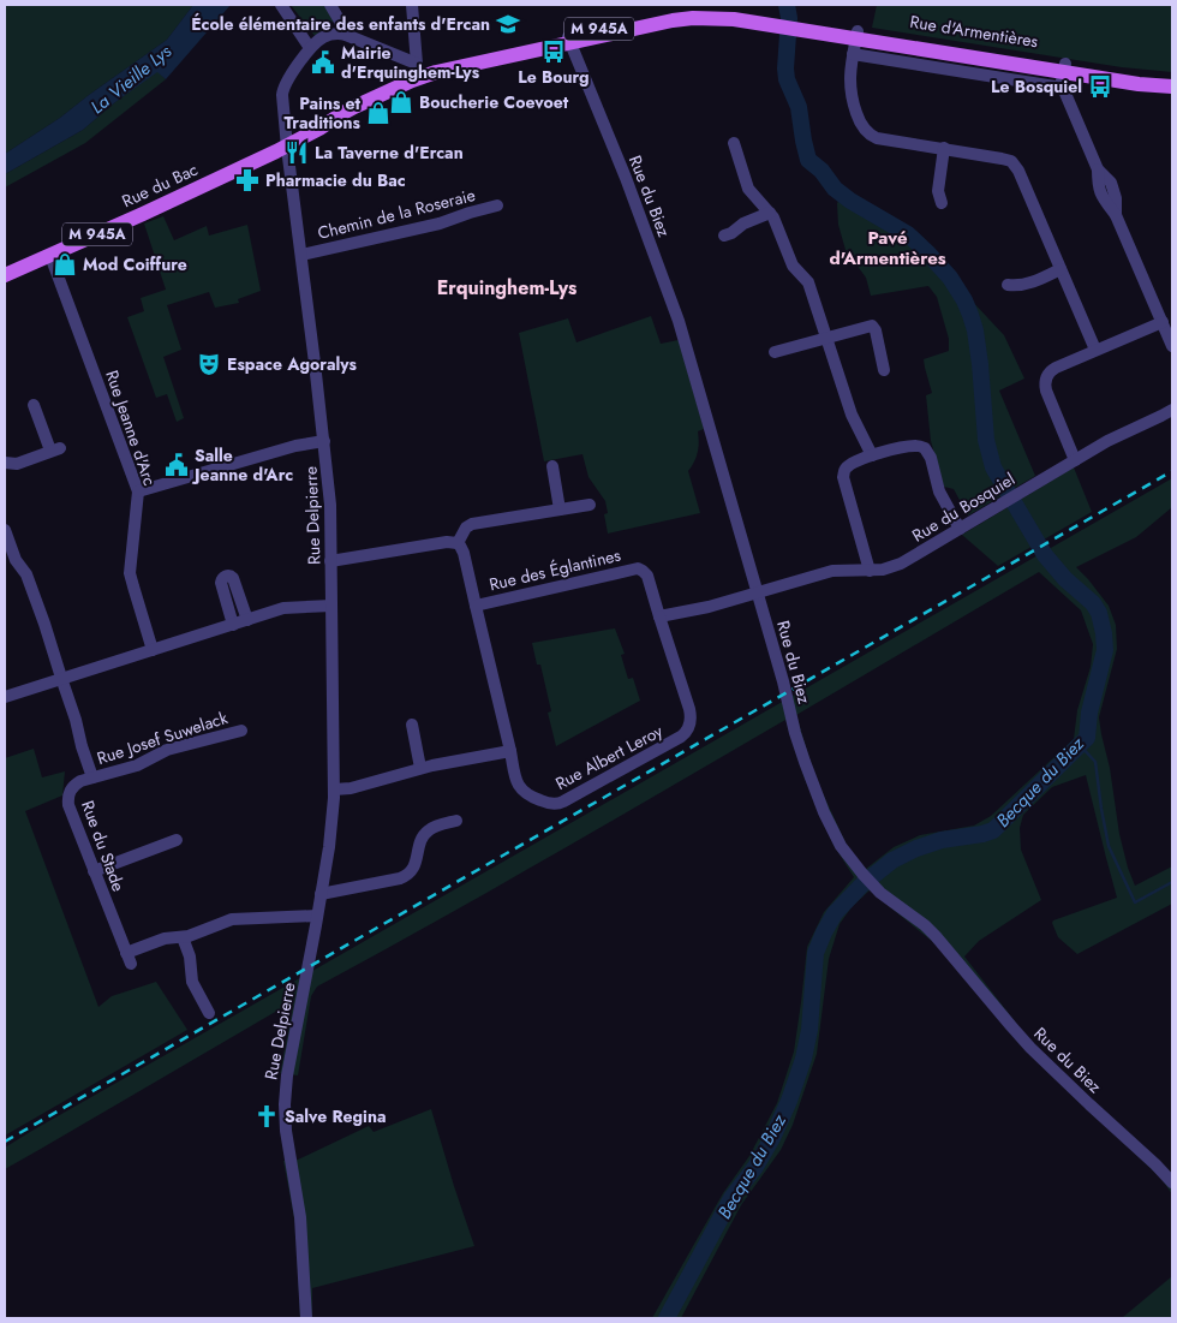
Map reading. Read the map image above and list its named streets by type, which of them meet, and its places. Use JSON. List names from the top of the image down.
{
  "streets": {
    "main road": ["M 945A", "Rue d'Armentières", "Rue du Bac"],
    "street": [
      "Rue du Biez",
      "Chemin de la Roseraie",
      "Rue Jeanne d'Arc",
      "Rue du Bosquiel",
      "Rue Delpierre",
      "Rue des Églantines",
      "Rue Josef Suwelack",
      "Rue Albert Leroy",
      "Rue du Stade"
    ]
  },
  "crossings": [
    ["M 945A", "Rue d'Armentières"],
    ["M 945A", "Rue du Bac"],
    ["M 945A", "Rue Delpierre"],
    ["Rue d'Armentières", "Rue du Biez"],
    ["Rue du Bac", "Rue Jeanne d'Arc"],
    ["Rue du Bac", "Rue Delpierre"],
    ["Rue du Biez", "Rue du Bosquiel"],
    ["Chemin de la Roseraie", "Rue Delpierre"],
    ["Rue Delpierre", "Rue du Stade"],
    ["Rue des Églantines", "Rue Albert Leroy"],
    ["Rue Josef Suwelack", "Rue du Stade"]
  ],
  "districts": ["Pavé d'Armentières", "Erquinghem-Lys"],
  "water": ["La Vieille Lys", "Becque du Biez"],
  "places": {
    "school or university": ["École élémentaire des enfants d'Ercan"],
    "bus stop": ["Le Bourg", "Le Bosquiel"],
    "public building": ["Mairie d'Erquinghem-Lys", "Salle Jeanne d'Arc"],
    "shop": ["Boucherie Coevoet", "Pains et Traditions", "Mod Coiffure"],
    "restaurant": ["La Taverne d'Ercan"],
    "pharmacy": ["Pharmacie du Bac"],
    "theatre": ["Espace Agoralys"],
    "church": ["Salve Regina"]
  }
}
